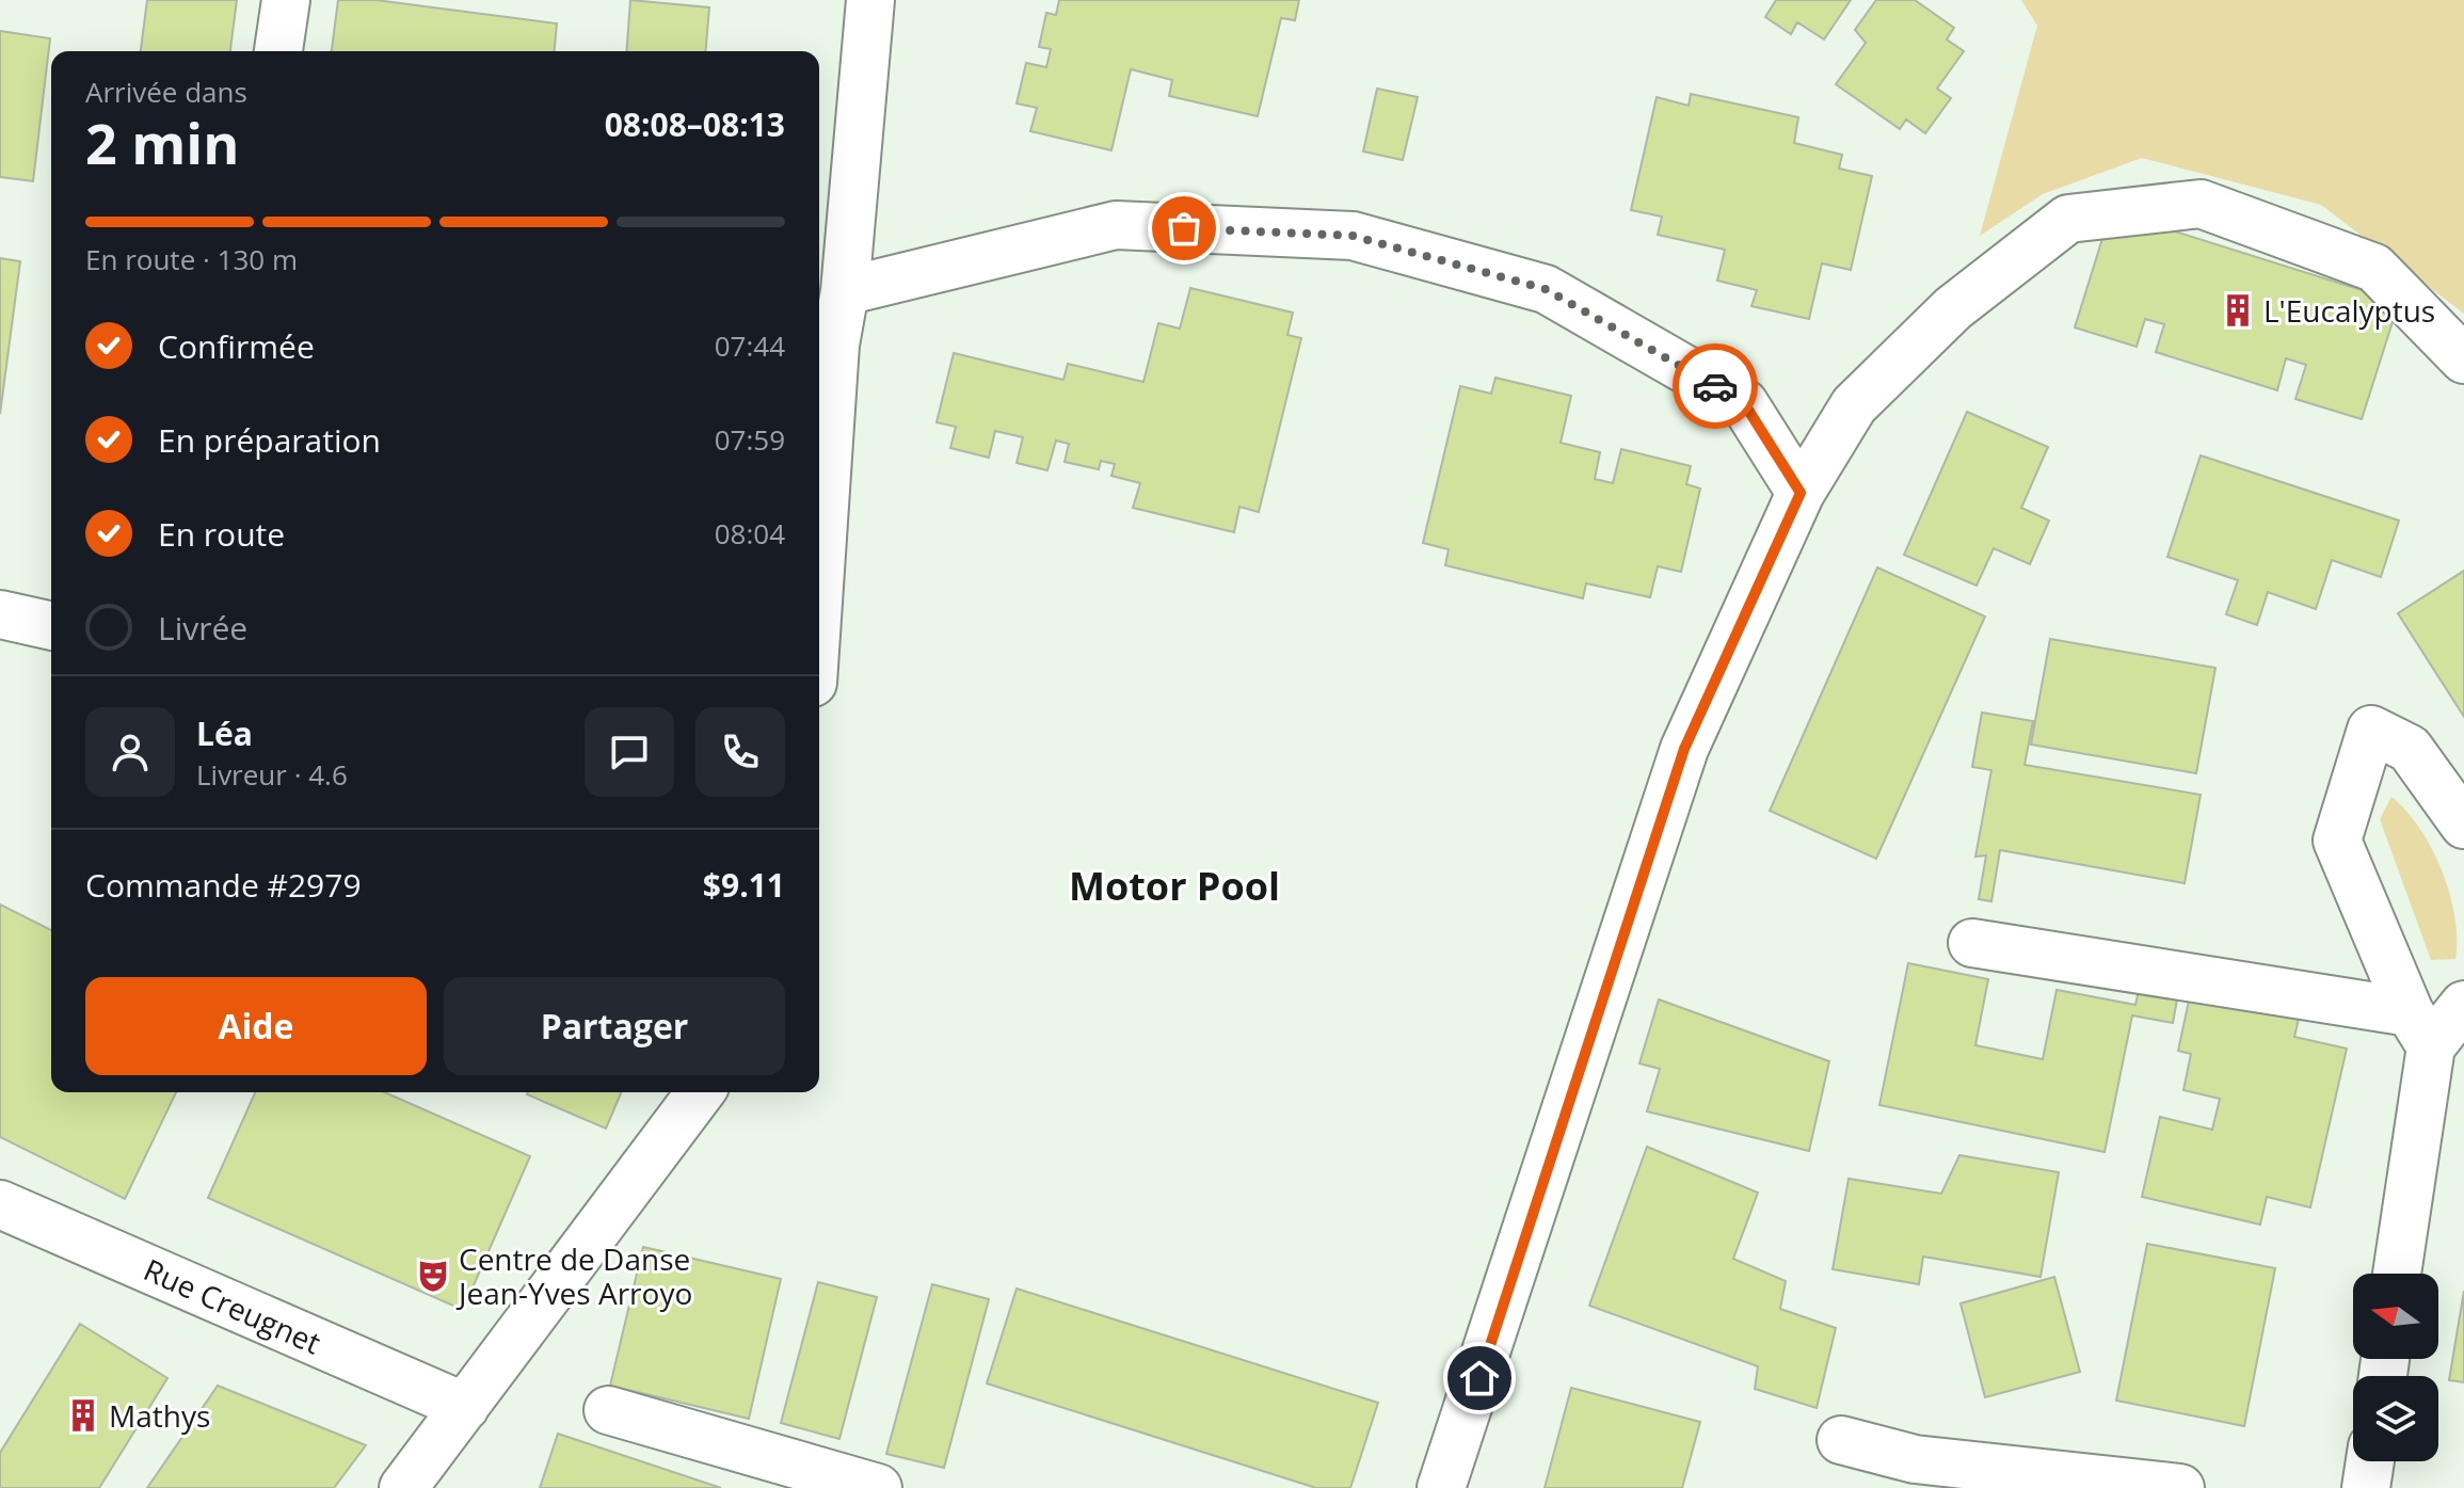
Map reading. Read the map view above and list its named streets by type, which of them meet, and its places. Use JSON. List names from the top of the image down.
{
  "streets": {
    "street": ["Rue Creugnet"]
  },
  "districts": ["Motor Pool"],
  "places": {
    "building": ["L'Eucalyptus", "Mathys"],
    "theatre": ["Centre de Danse Jean-Yves Arroyo"]
  },
  "north": "left",
  "page": {
    "heading": ["2 min", "Arrivée dans", "08:08–08:13"],
    "panel": [
      "Léa",
      "Livreur · 4.6",
      "Commande #2979",
      "$9.11"
    ],
    "bar": "En route · 130 m",
    "list": [
      ["Confirmée", "07:44"],
      ["En préparation", "07:59"],
      ["En route", "08:04"],
      "Livrée"
    ],
    "buttons": ["Aide", "Partager"]
  }
}
